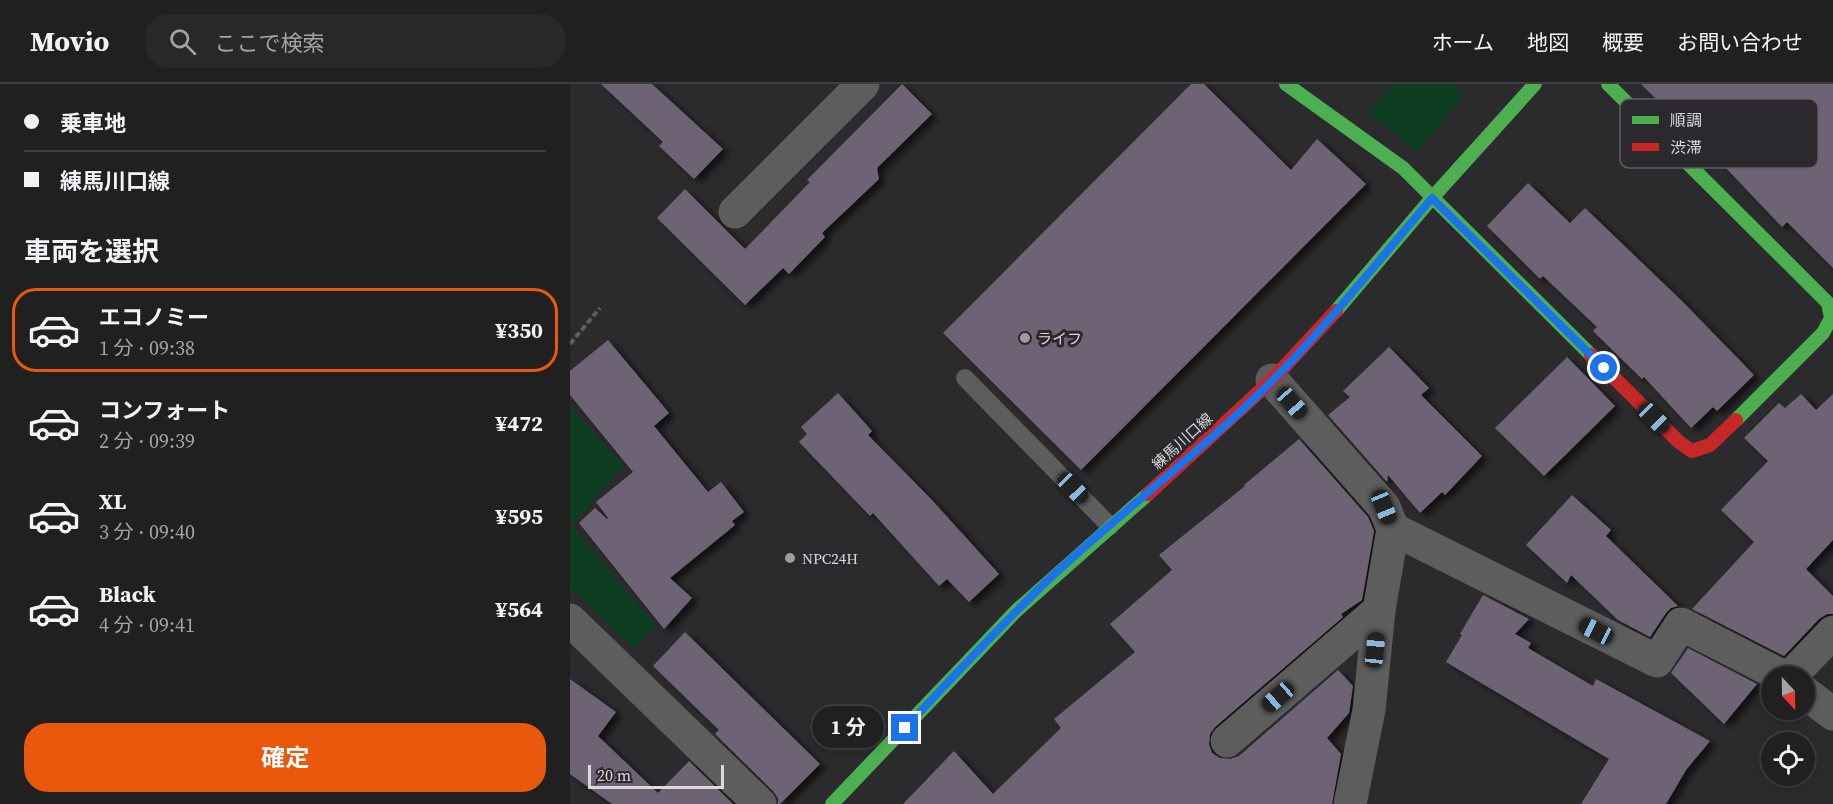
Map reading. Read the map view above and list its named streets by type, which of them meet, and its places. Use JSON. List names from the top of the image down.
{
  "streets": {
    "street": ["練馬川口線"]
  },
  "places": ["ライフ", "NPC24H"],
  "legend": ["順調", "渋滞"],
  "scale_bar": "20 m",
  "north": "bottom",
  "page": {
    "header": "Movio",
    "search": "ここで検索",
    "nav": [
      "ホーム",
      "地図",
      "概要",
      "お問い合わせ"
    ],
    "banner": ["乗車地", "練馬川口線"],
    "heading": "車両を選択",
    "list": [
      {
        "name": "エコノミー",
        "note": "1 分 · 09:38",
        "value": "¥350"
      },
      {
        "name": "コンフォート",
        "note": "2 分 · 09:39",
        "value": "¥472"
      },
      {
        "name": "XL",
        "note": "3 分 · 09:40",
        "value": "¥595"
      },
      {
        "name": "Black",
        "note": "4 分 · 09:41",
        "value": "¥564"
      }
    ],
    "bubble": "1 分",
    "buttons": "確定",
    "scale": "20 m"
  }
}
